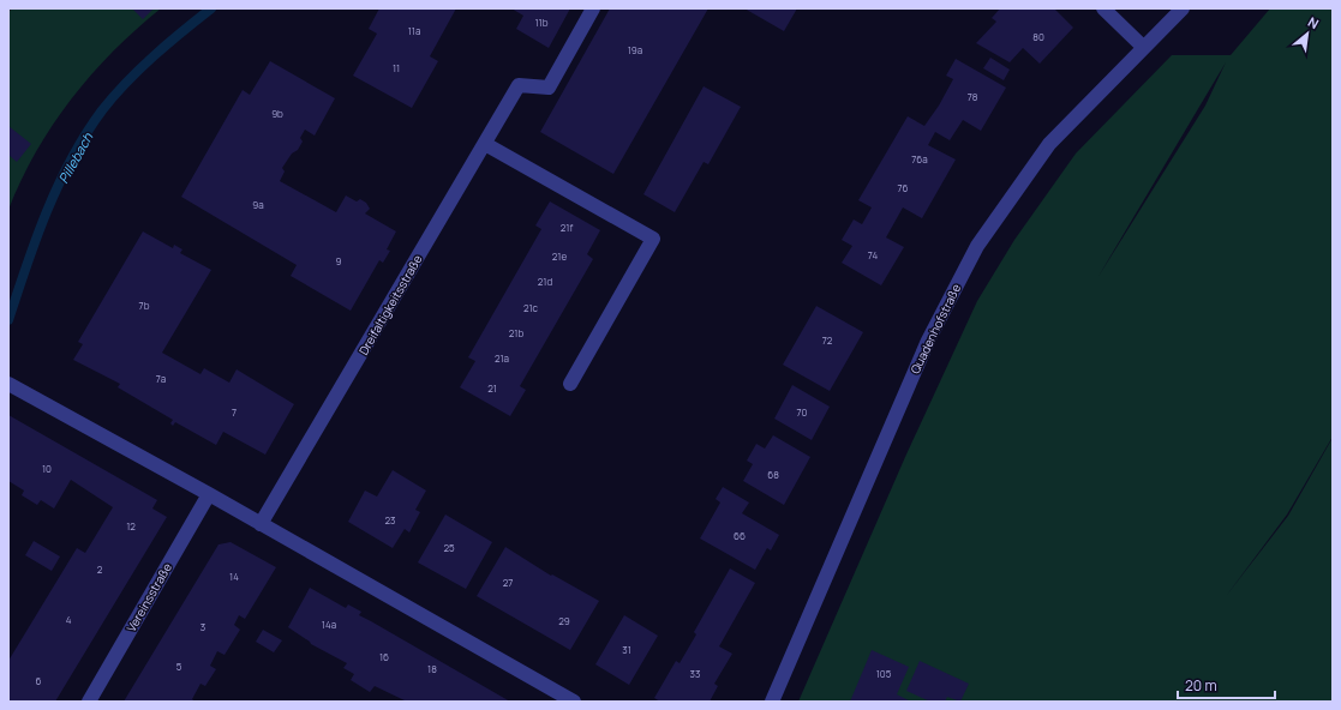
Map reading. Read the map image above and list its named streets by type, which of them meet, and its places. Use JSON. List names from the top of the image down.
{
  "streets": {
    "street": ["Dreifaltigkeitsstraße", "Quadenhofstraße", "Vereinsstraße"]
  },
  "water": ["Pillebach"],
  "house_numbers": [
    "11b",
    "11a",
    "80",
    "19a",
    "11",
    "78",
    "9b",
    "76a",
    "76",
    "9a",
    "21f",
    "74",
    "21e",
    "9",
    "21d",
    "7b",
    "21c",
    "21b",
    "72",
    "21a",
    "7a",
    "21",
    "7",
    "70",
    "10",
    "68",
    "23",
    "12",
    "66",
    "25",
    "2",
    "14",
    "27",
    "4",
    "29",
    "14a",
    "3",
    "31",
    "16",
    "5",
    "18",
    "33",
    "105",
    "6"
  ],
  "scale_bar": "20 m",
  "north": "top right"
}
